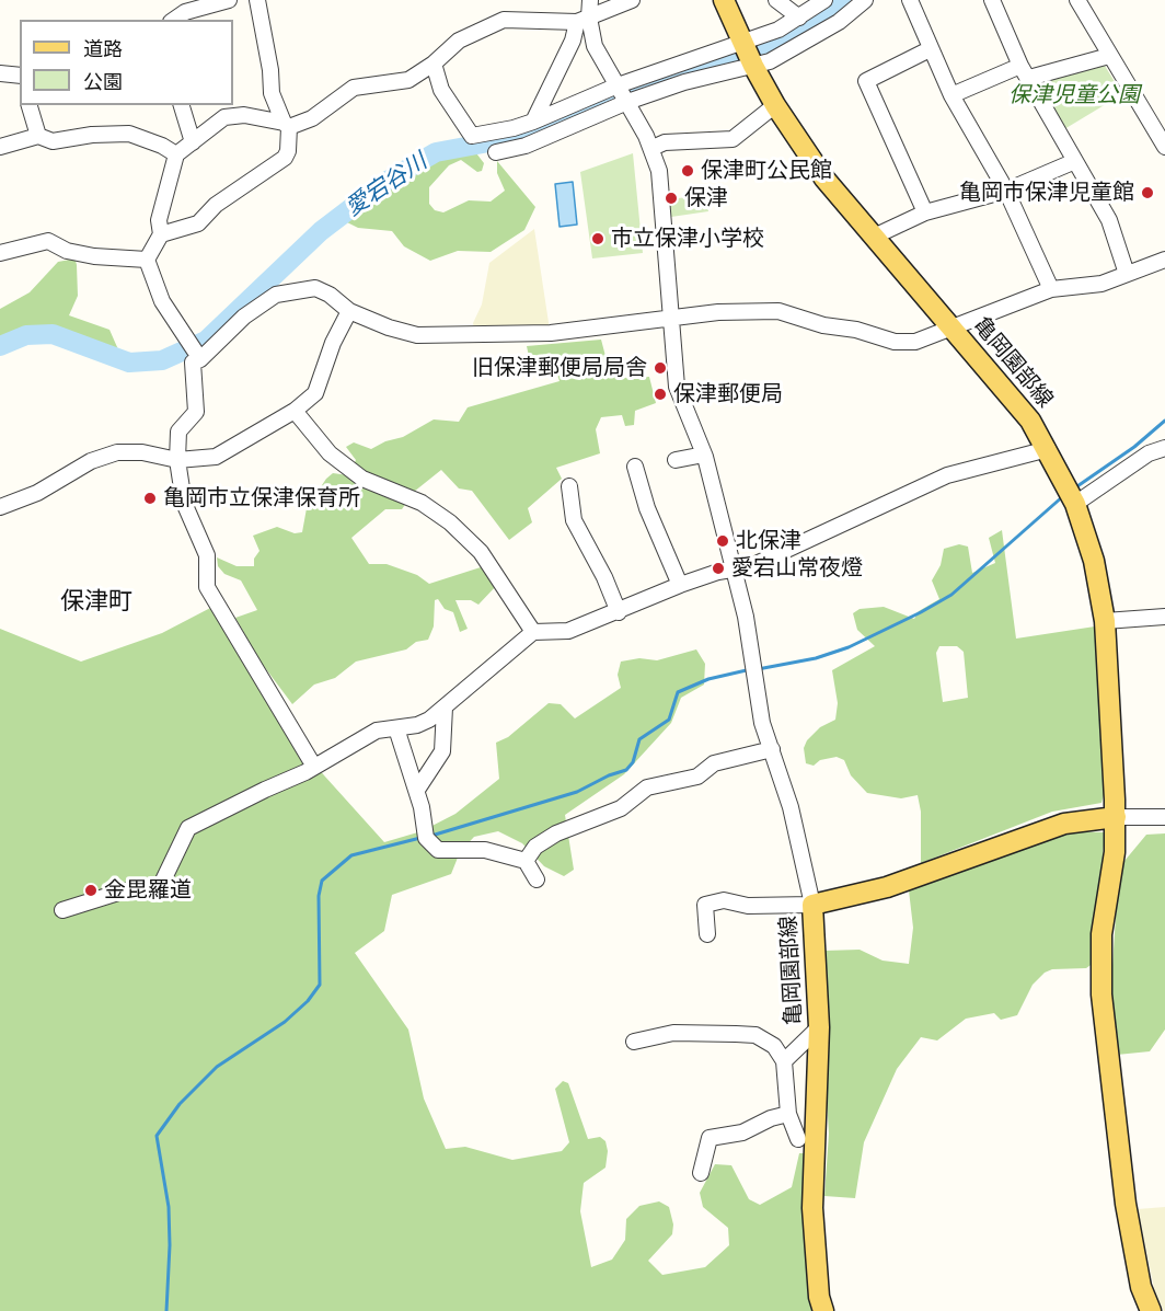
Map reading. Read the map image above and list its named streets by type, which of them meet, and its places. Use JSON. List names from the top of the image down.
{
  "streets": {
    "main road": ["亀岡園部線"]
  },
  "districts": ["保津町"],
  "water": ["愛宕谷川"],
  "parks": ["保津児童公園"],
  "places": [
    "保津町公民館",
    "亀岡市保津児童館",
    "保津",
    "市立保津小学校",
    "旧保津郵便局局舎",
    "保津郵便局",
    "亀岡市立保津保育所",
    "北保津",
    "愛宕山常夜燈",
    "金毘羅道"
  ],
  "legend": ["道路", "公園"]
}
